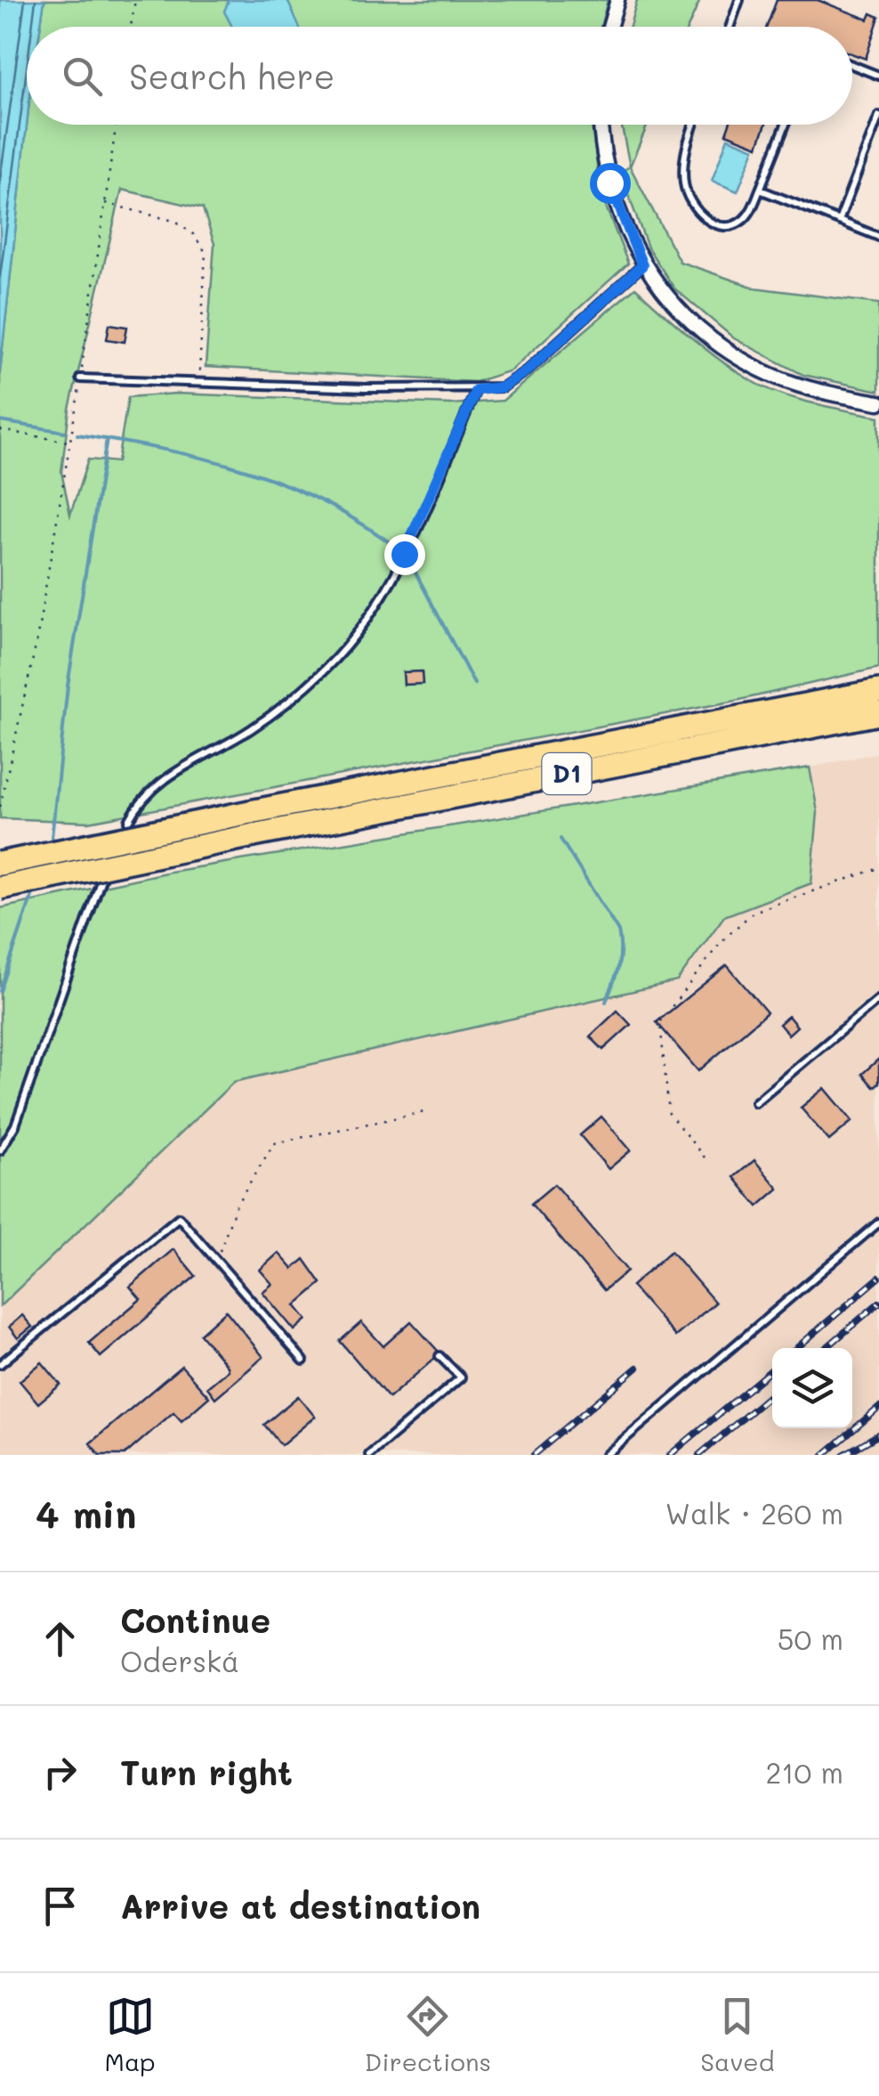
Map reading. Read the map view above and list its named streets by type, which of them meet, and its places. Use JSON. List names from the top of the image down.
{
  "streets": {
    "highway": ["D1"]
  },
  "page": {
    "search": "Search here",
    "heading": ["4 min", "Walk · 260 m"],
    "list": [
      ["Continue", "Oderská", "50 m"],
      ["Turn right", "210 m"],
      "Arrive at destination"
    ],
    "nav": ["Map", "Directions", "Saved"]
  }
}
